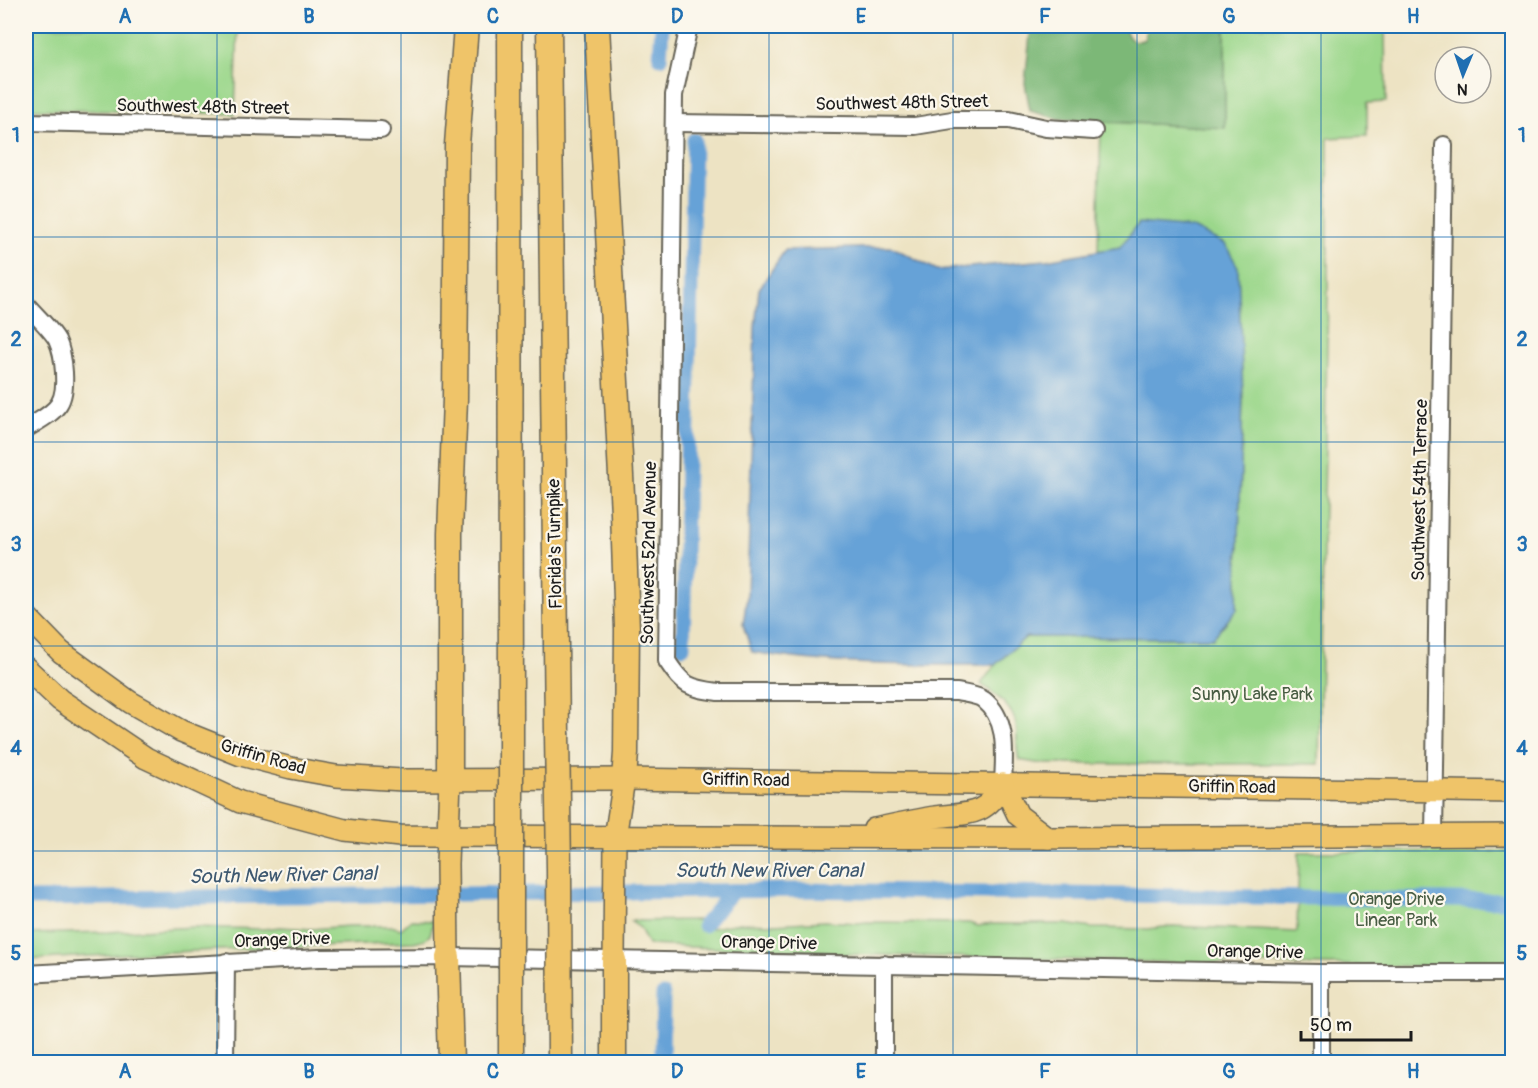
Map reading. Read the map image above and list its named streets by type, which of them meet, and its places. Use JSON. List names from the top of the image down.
{
  "streets": {
    "highway": ["Florida's Turnpike"],
    "main road": ["Griffin Road"],
    "street": [
      "Southwest 48th Street",
      "Southwest 54th Terrace",
      "Southwest 52nd Avenue",
      "Orange Drive"
    ]
  },
  "crossings": [
    ["Southwest 48th Street", "Southwest 52nd Avenue"],
    ["Southwest 54th Terrace", "Griffin Road"],
    ["Southwest 52nd Avenue", "Griffin Road"]
  ],
  "water": ["South New River Canal"],
  "parks": ["Sunny Lake Park", "Orange Drive Linear Park"],
  "scale_bar": "50 m",
  "north": "bottom",
  "grid": {
    "columns": [
      "A",
      "B",
      "C",
      "D",
      "E",
      "F",
      "G",
      "H"
    ],
    "rows": [
      "1",
      "2",
      "3",
      "4",
      "5"
    ]
  }
}
